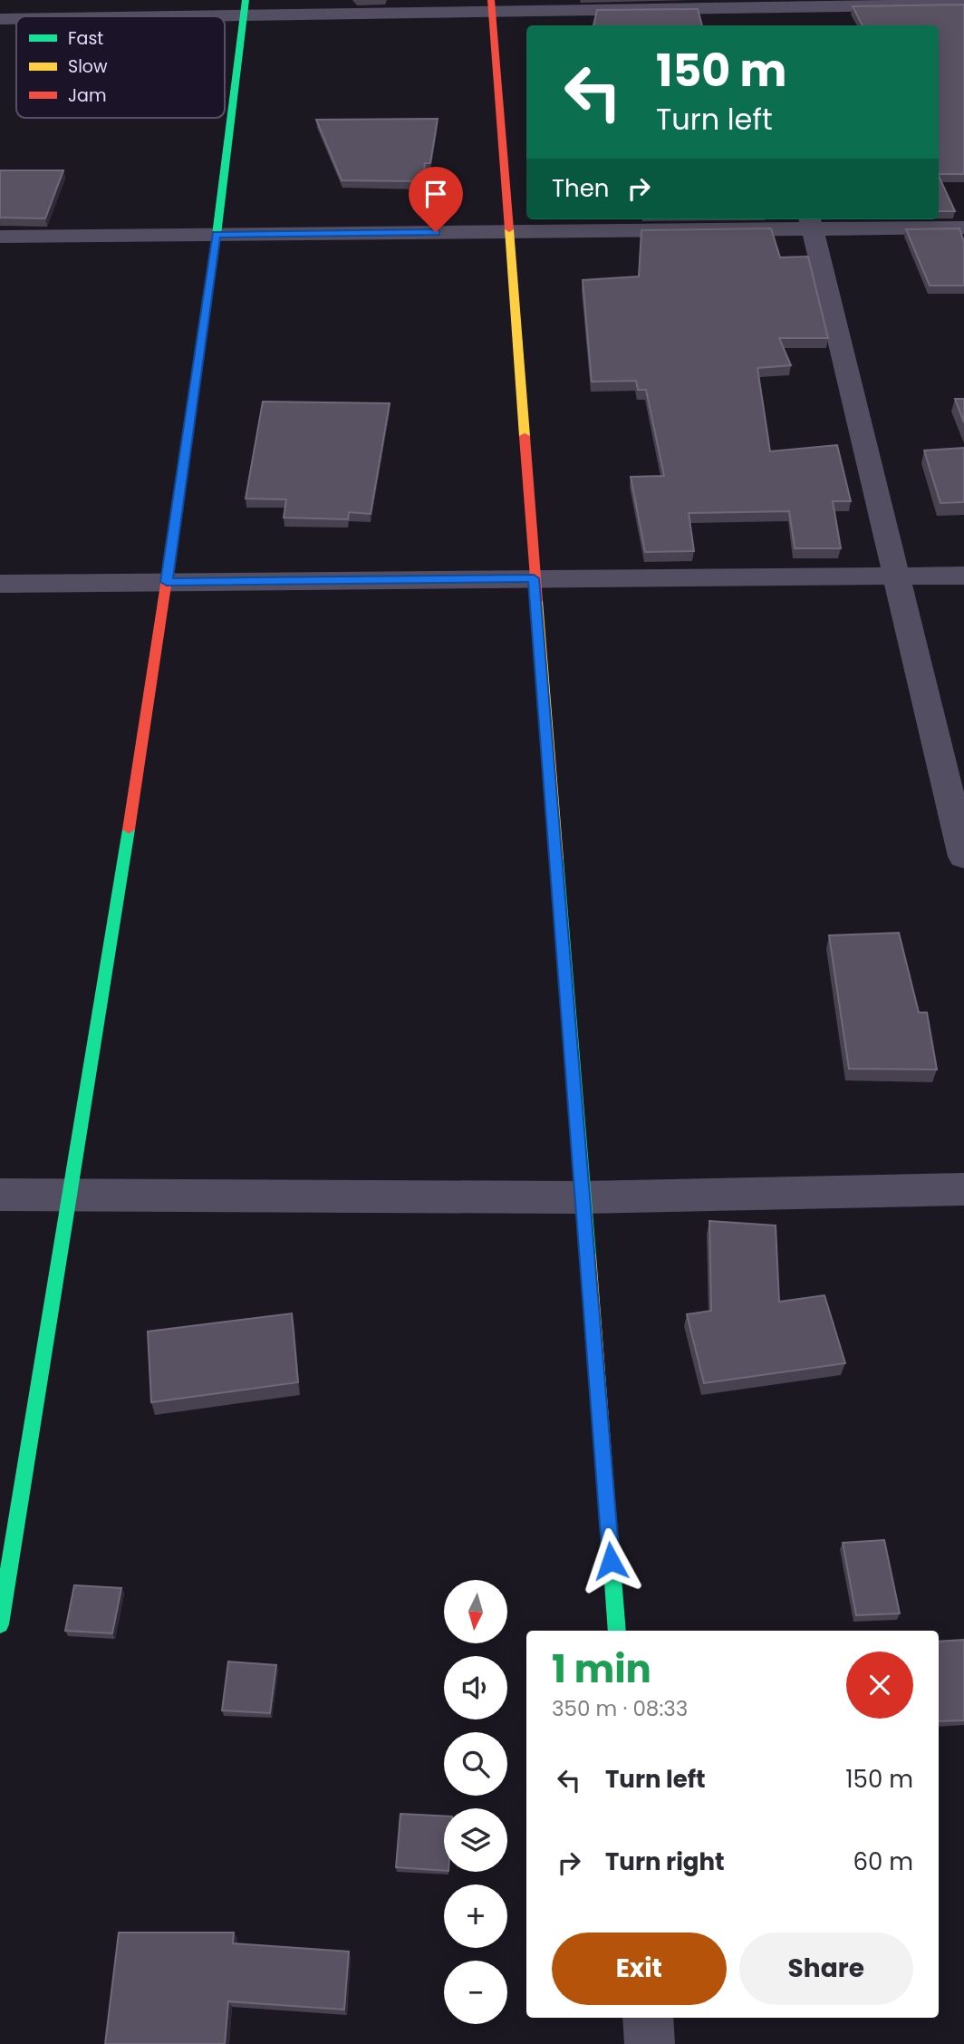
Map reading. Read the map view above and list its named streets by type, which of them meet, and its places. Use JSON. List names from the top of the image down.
{
  "legend": ["Fast", "Slow", "Jam"],
  "north": "bottom",
  "page": {
    "turn": ["150 m", "Turn left"],
    "then": "Then",
    "map_buttons": ["+", "−"],
    "heading": ["1 min", "350 m · 08:33"],
    "list": [
      {
        "name": "Turn left",
        "value": "150 m"
      },
      {
        "name": "Turn right",
        "value": "60 m"
      }
    ],
    "buttons": ["Exit", "Share"]
  }
}
